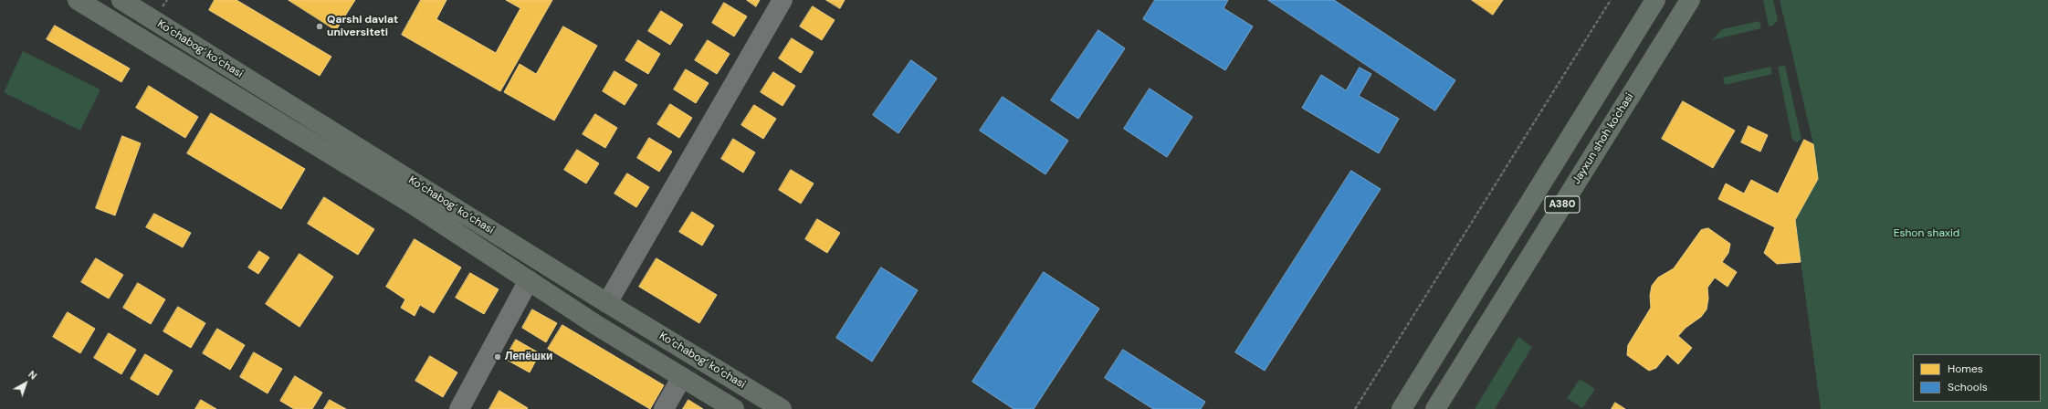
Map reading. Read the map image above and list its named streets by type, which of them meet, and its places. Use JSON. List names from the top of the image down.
{
  "streets": {
    "highway": ["Jayxun shoh ko'chasi", "A380"],
    "main road": ["Ko‘chabog‘ ko‘chasi"]
  },
  "parks": ["Eshon shaxid"],
  "places": ["Qarshi davlat universiteti", "Лепёшки"],
  "legend": ["Homes", "Schools"],
  "north": "top right"
}
